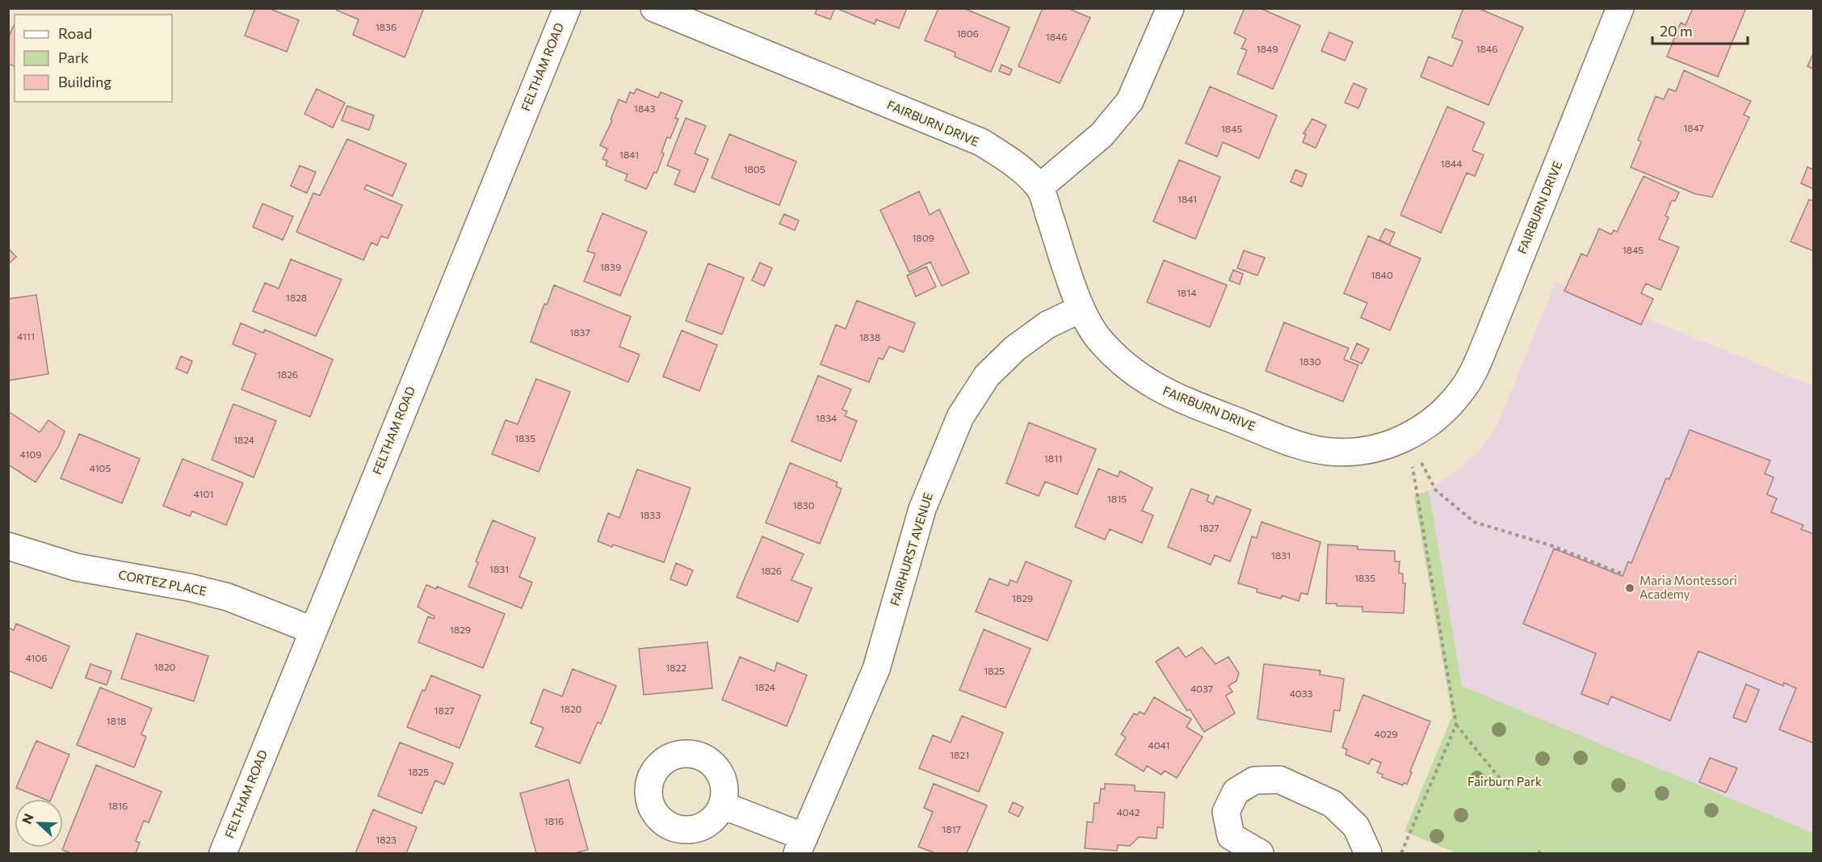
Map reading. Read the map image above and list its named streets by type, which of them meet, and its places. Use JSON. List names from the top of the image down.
{
  "streets": {
    "street": [
      "FELTHAM ROAD",
      "FAIRBURN DRIVE",
      "FAIRHURST AVENUE",
      "CORTEZ PLACE"
    ]
  },
  "crossings": [
    ["FELTHAM ROAD", "CORTEZ PLACE"],
    ["FAIRBURN DRIVE", "FAIRHURST AVENUE"]
  ],
  "parks": ["Fairburn Park"],
  "places": ["Maria Montessori Academy"],
  "house_numbers": [
    "1836",
    "1806",
    "1846",
    "1849",
    "1846",
    "1843",
    "1847",
    "1845",
    "1841",
    "1844",
    "1805",
    "1841",
    "1809",
    "1845",
    "1839",
    "1840",
    "1814",
    "1828",
    "1837",
    "4111",
    "1838",
    "1830",
    "1826",
    "1834",
    "1835",
    "1824",
    "4109",
    "1811",
    "4105",
    "4101",
    "1815",
    "1830",
    "1833",
    "1827",
    "1831",
    "1831",
    "1826",
    "1835",
    "1829",
    "1829",
    "4106",
    "1820",
    "1822",
    "1825",
    "1824",
    "4037",
    "4033",
    "1820",
    "1827",
    "1818",
    "4029",
    "4041",
    "1821",
    "1825",
    "1816",
    "4042",
    "1816",
    "1817",
    "1823"
  ],
  "legend": ["Road", "Park", "Building"],
  "scale_bar": "20 m",
  "north": "left"
}
